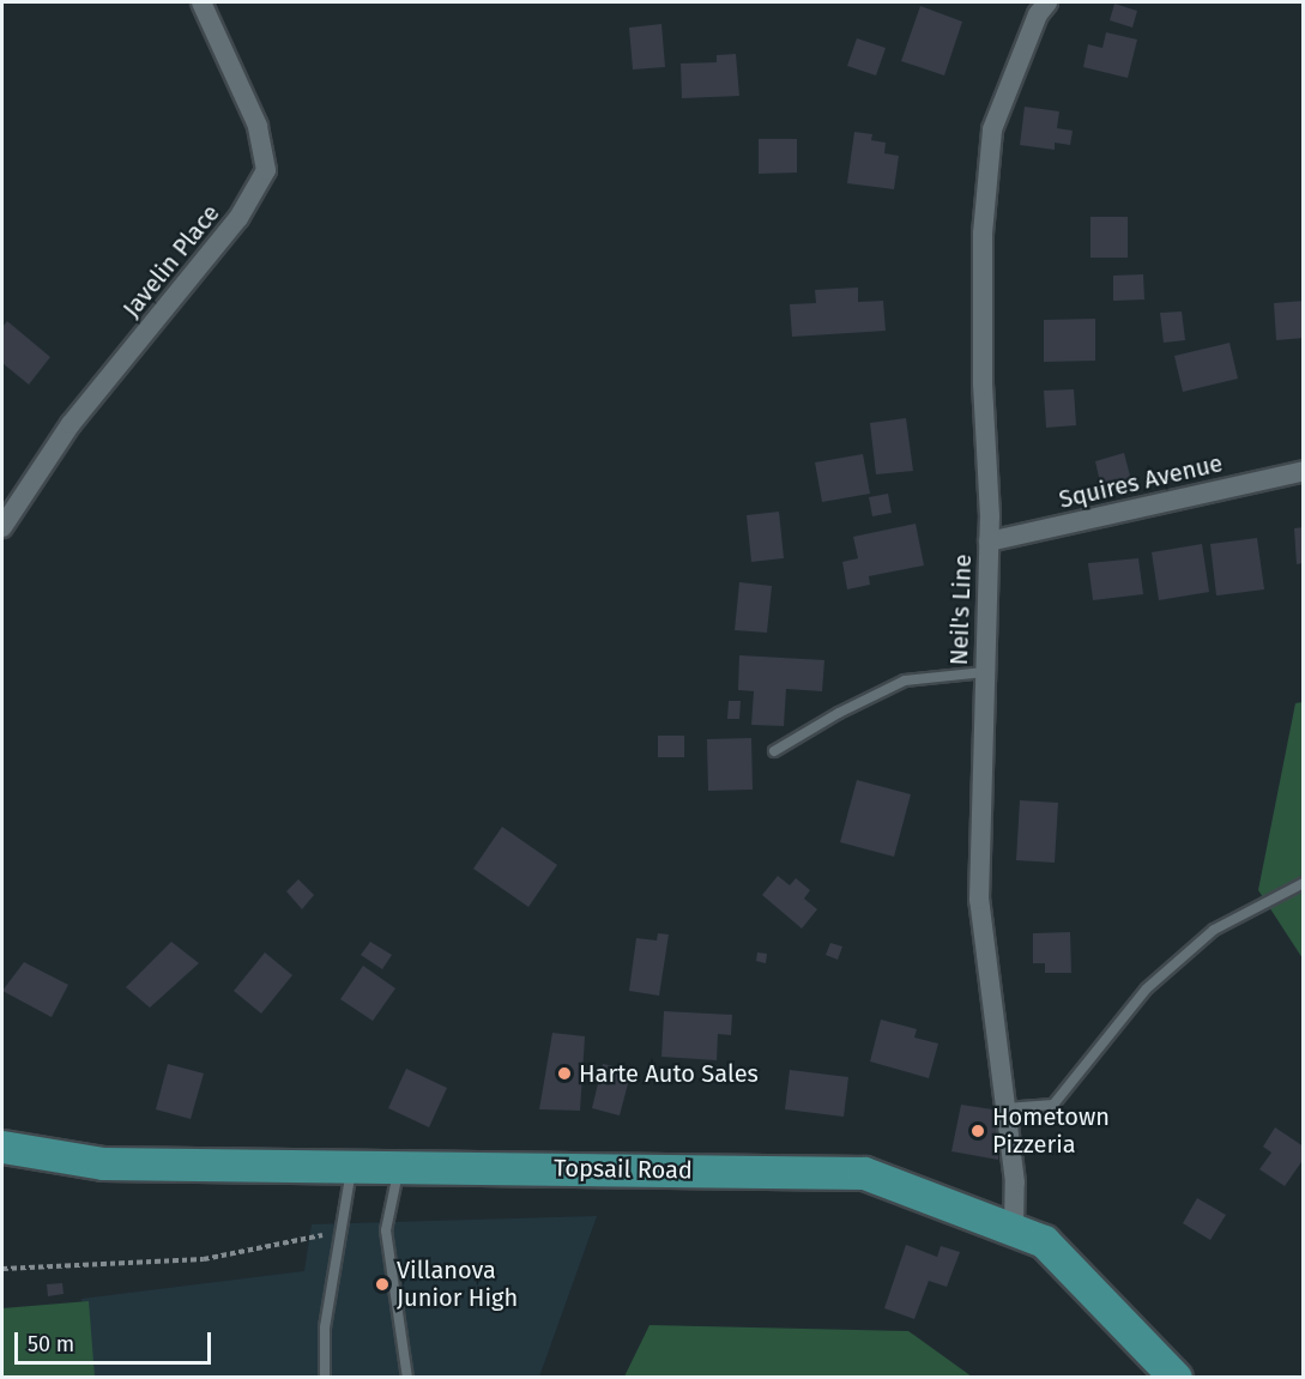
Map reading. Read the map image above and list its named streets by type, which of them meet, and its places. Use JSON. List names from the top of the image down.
{
  "streets": {
    "main road": ["Topsail Road"],
    "street": ["Javelin Place", "Squires Avenue", "Neil's Line"]
  },
  "crossings": [
    ["Squires Avenue", "Neil's Line"],
    ["Neil's Line", "Topsail Road"]
  ],
  "places": ["Harte Auto Sales", "Hometown Pizzeria", "Villanova Junior High"],
  "scale_bar": "50 m"
}
